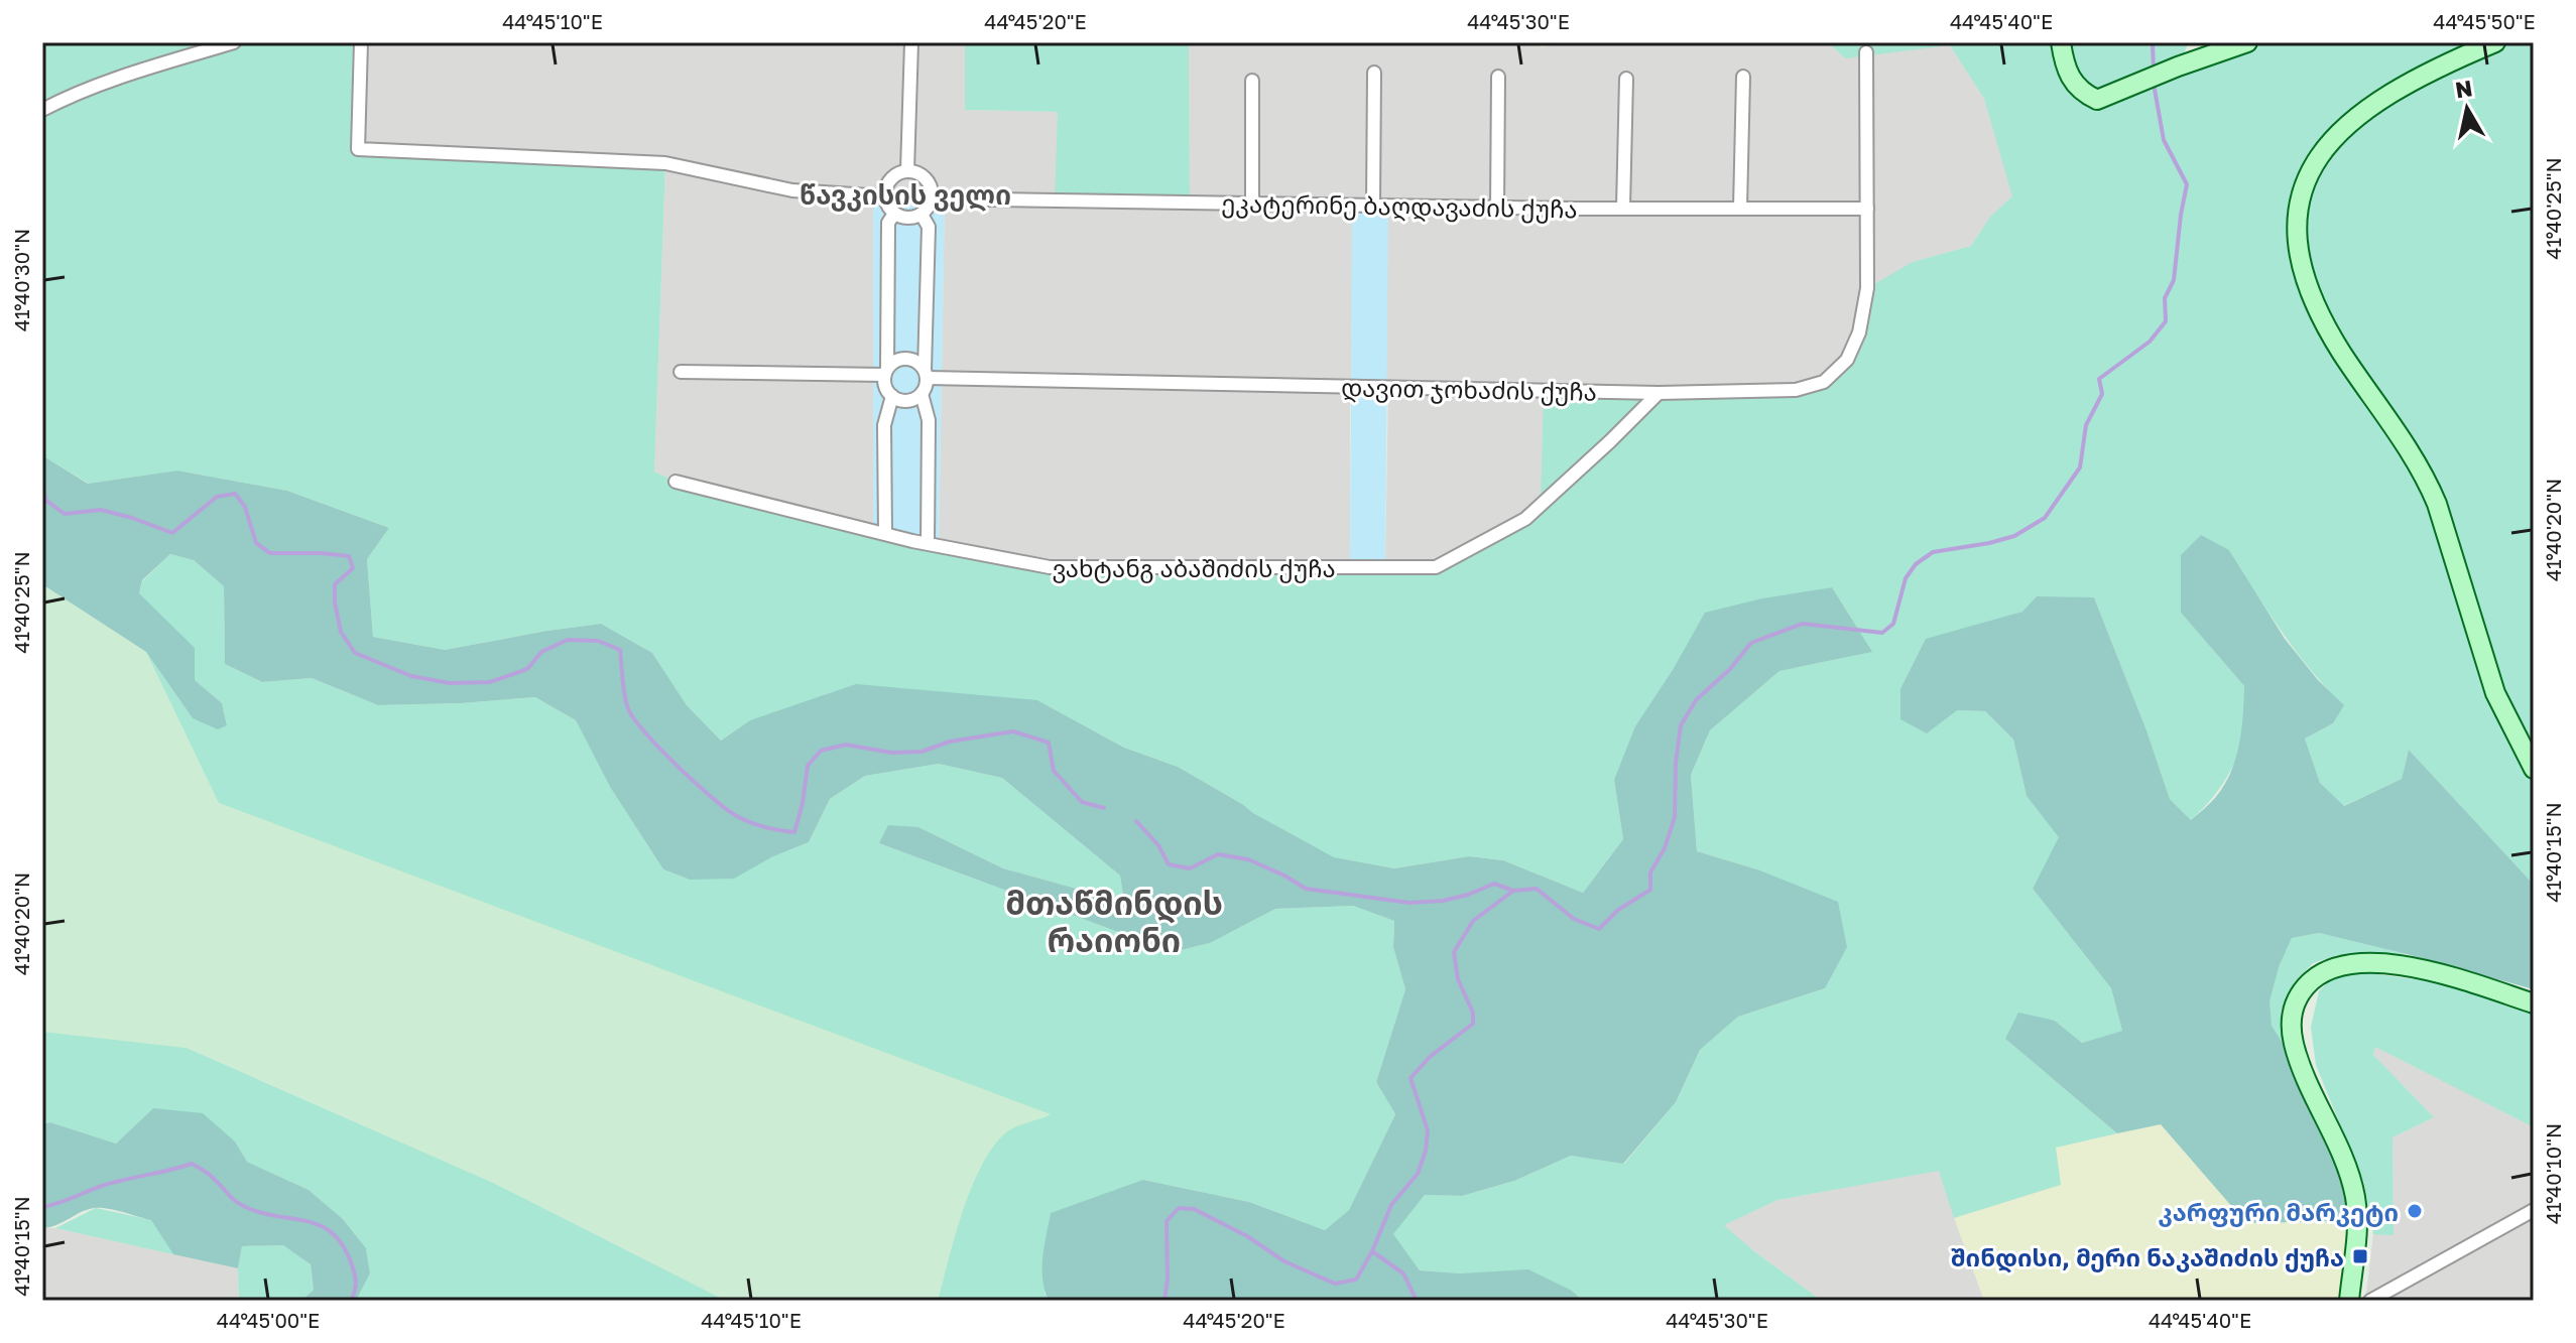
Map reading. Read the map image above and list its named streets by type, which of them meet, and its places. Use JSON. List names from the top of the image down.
{
  "streets": {
    "street": ["ეკატერინე ბაღდავაძის ქუჩა", "დავით ჯოხაძის ქუჩა", "ვახტანგ აბაშიძის ქუჩა"]
  },
  "crossings": [
    ["ეკატერინე ბაღდავაძის ქუჩა", "დავით ჯოხაძის ქუჩა"],
    ["დავით ჯოხაძის ქუჩა", "ვახტანგ აბაშიძის ქუჩა"]
  ],
  "districts": ["წავკისის ველი", "მთაწმინდის რაიონი"],
  "places": {
    "other": ["კარფური მარკეტი"],
    "transit": ["შინდისი, მერი ნაკაშიძის ქუჩა"]
  },
  "north": "top",
  "coordinates": [
    "44°45'10\"E",
    "44°45'20\"E",
    "44°45'30\"E",
    "44°45'40\"E",
    "44°45'50\"E",
    "41°40'25\"N",
    "41°40'30\"N",
    "41°40'20\"N",
    "41°40'15\"N",
    "41°40'10\"N",
    "44°45'00\"E"
  ]
}
